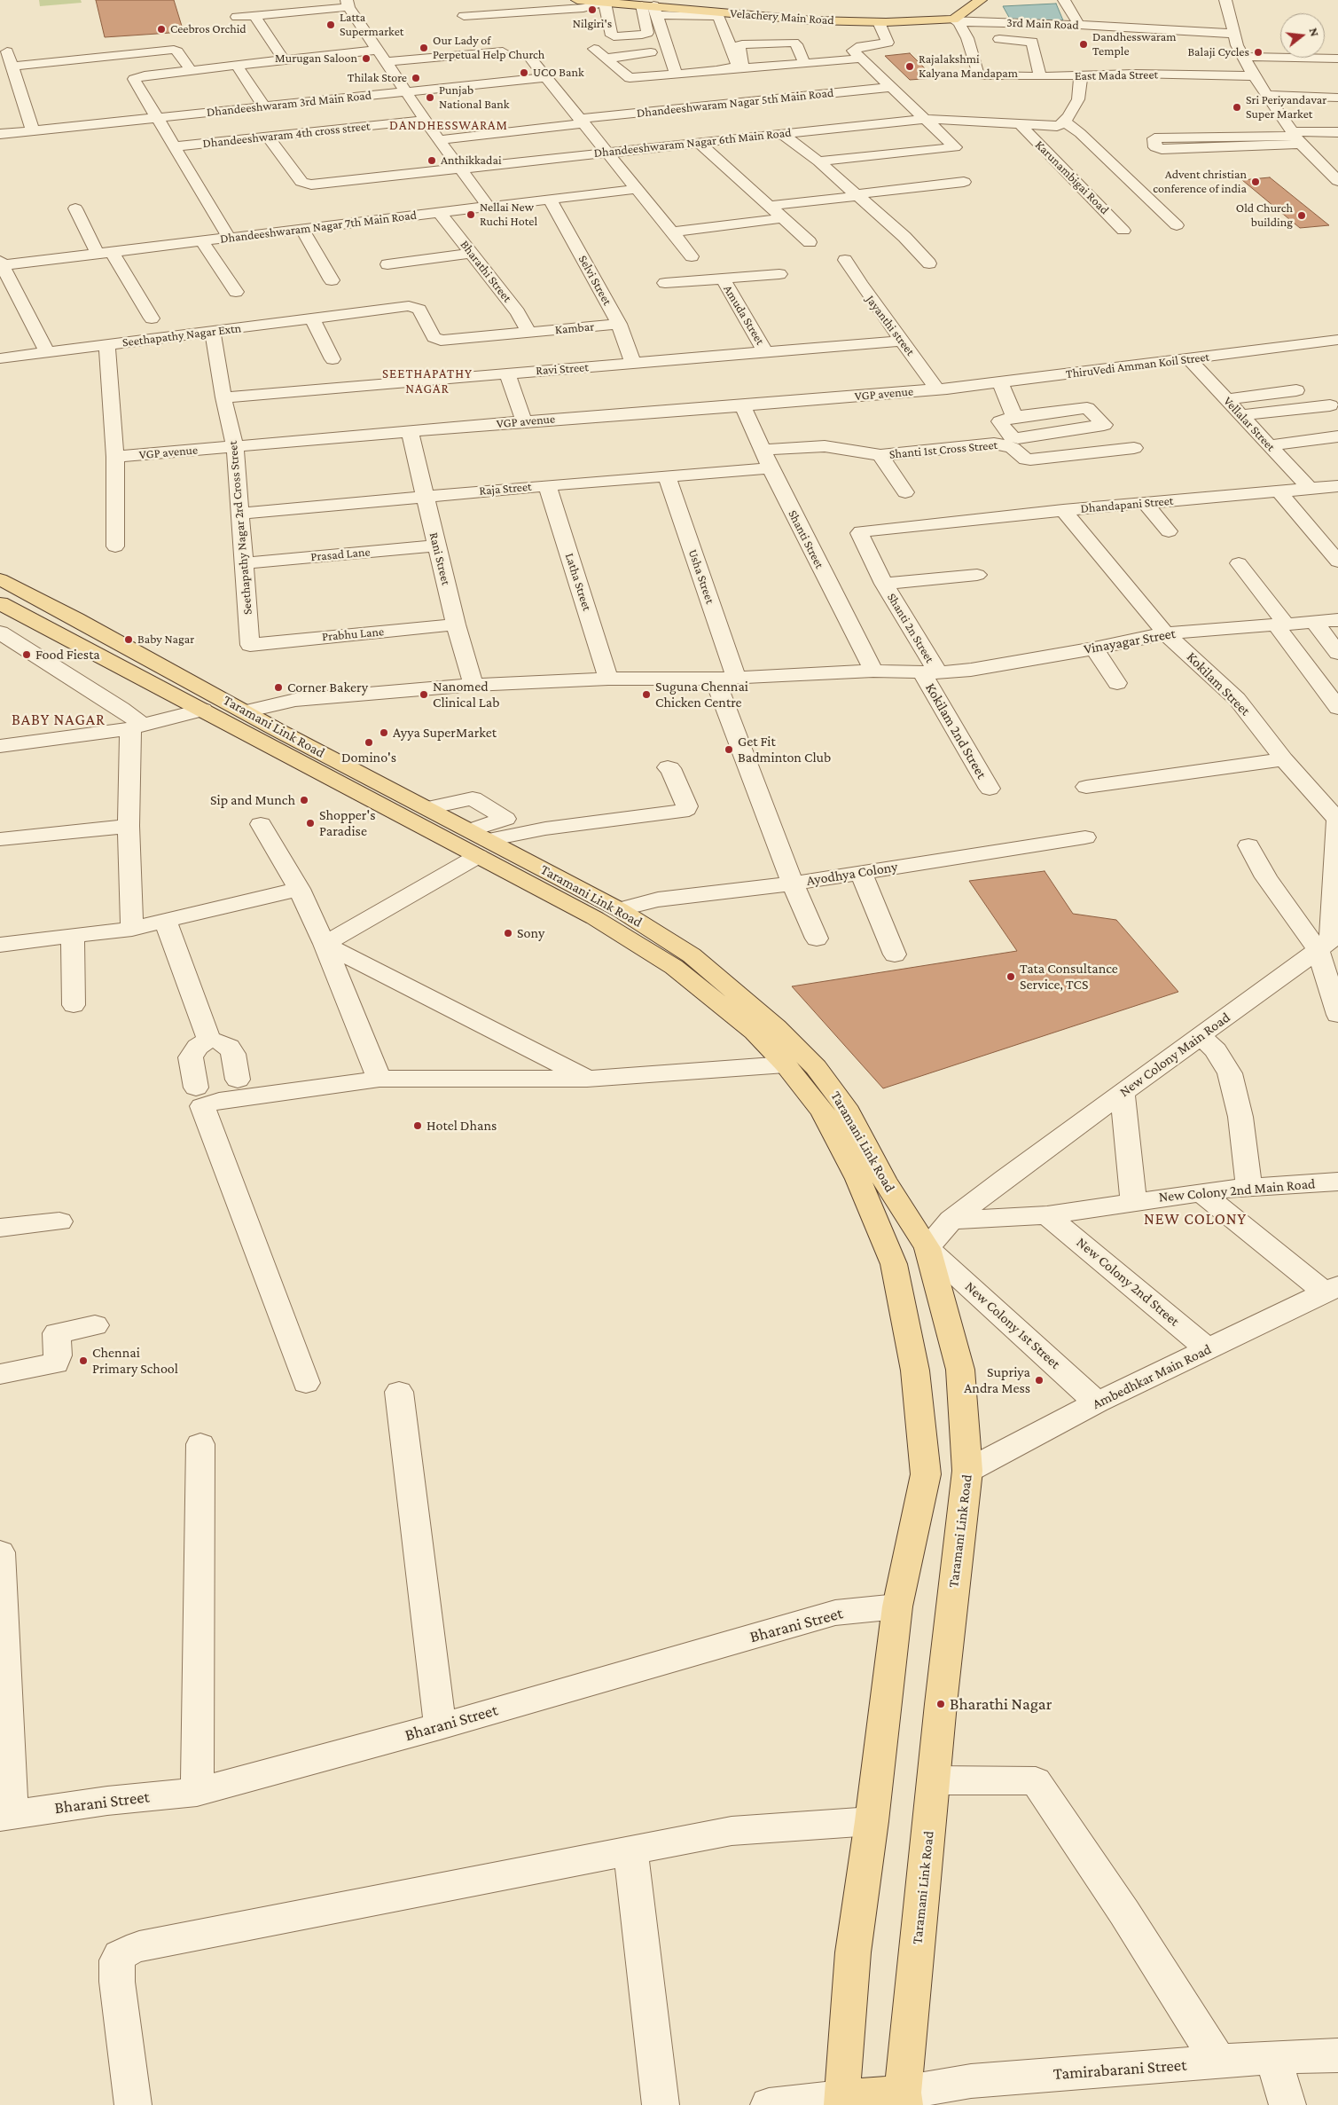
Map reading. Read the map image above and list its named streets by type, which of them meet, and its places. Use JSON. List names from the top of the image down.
{
  "streets": {
    "main road": ["Velachery Main Road", "Taramani Link Road"],
    "street": [
      "3rd Main Road",
      "East Mada Street",
      "Dhandeeshwaram Nagar 5th Main Road",
      "Dhandeeshwaram 3rd Main Road",
      "Dhandeeshwaram 4th cross street",
      "Dhandeeshwaram Nagar 6th Main Road",
      "Karunambigai Road",
      "Dhandeeshwaram Nagar 7th Main Road",
      "Bharathi Street",
      "Selvi Street",
      "Amuda Street",
      "Jayanthi street",
      "Kambar",
      "Seethapathy Nagar Extn",
      "ThiruVedi Amman Koil Street",
      "Ravi Street",
      "VGP avenue",
      "Vellalar Street",
      "Shanti 1st Cross Street",
      "Raja Street",
      "Dhandapani Street",
      "Seethapathy Nagar 2rd Cross Street",
      "Shanti Street",
      "Prasad Lane",
      "Rani Street",
      "Usha Street",
      "Latha Street",
      "Shanti 2n Street",
      "Prabhu Lane",
      "Vinayagar Street",
      "Kokilam Street",
      "Kokilam 2nd Street",
      "Ayodhya Colony",
      "New Colony Main Road",
      "New Colony 2nd Main Road",
      "New Colony 2nd Street",
      "New Colony 1st Street",
      "Ambedhkar Main Road",
      "Bharani Street",
      "Tamirabarani Street"
    ]
  },
  "crossings": [
    ["Velachery Main Road", "3rd Main Road"],
    ["Dhandeeshwaram 4th cross street", "Dhandeeshwaram Nagar 6th Main Road"],
    ["Dhandeeshwaram Nagar 6th Main Road", "Karunambigai Road"],
    ["Dhandeeshwaram Nagar 7th Main Road", "Bharathi Street"],
    ["Dhandeeshwaram Nagar 7th Main Road", "Selvi Street"],
    ["Bharathi Street", "Kambar"],
    ["Selvi Street", "Kambar"],
    ["Selvi Street", "Ravi Street"],
    ["Amuda Street", "Ravi Street"],
    ["Jayanthi street", "ThiruVedi Amman Koil Street"],
    ["Jayanthi street", "Ravi Street"],
    ["Jayanthi street", "VGP avenue"],
    ["Kambar", "Seethapathy Nagar Extn"],
    ["Seethapathy Nagar Extn", "Seethapathy Nagar 2rd Cross Street"],
    ["ThiruVedi Amman Koil Street", "VGP avenue"],
    ["ThiruVedi Amman Koil Street", "Vellalar Street"],
    ["Ravi Street", "Seethapathy Nagar 2rd Cross Street"],
    ["VGP avenue", "Seethapathy Nagar 2rd Cross Street"],
    ["VGP avenue", "Shanti Street"],
    ["VGP avenue", "Rani Street"],
    ["Vellalar Street", "Dhandapani Street"],
    ["Shanti 1st Cross Street", "Shanti Street"],
    ["Raja Street", "Seethapathy Nagar 2rd Cross Street"],
    ["Raja Street", "Shanti Street"],
    ["Raja Street", "Rani Street"],
    ["Raja Street", "Usha Street"],
    ["Raja Street", "Latha Street"],
    ["Dhandapani Street", "Shanti 2n Street"],
    ["Dhandapani Street", "Kokilam Street"],
    ["Seethapathy Nagar 2rd Cross Street", "Prasad Lane"],
    ["Seethapathy Nagar 2rd Cross Street", "Prabhu Lane"],
    ["Shanti Street", "Vinayagar Street"],
    ["Prasad Lane", "Rani Street"],
    ["Rani Street", "Prabhu Lane"],
    ["Rani Street", "Vinayagar Street"],
    ["Usha Street", "Vinayagar Street"],
    ["Latha Street", "Vinayagar Street"],
    ["Shanti 2n Street", "Vinayagar Street"],
    ["Shanti 2n Street", "Kokilam 2nd Street"],
    ["Vinayagar Street", "Kokilam Street"],
    ["Vinayagar Street", "Taramani Link Road"],
    ["Vinayagar Street", "Kokilam 2nd Street"],
    ["Taramani Link Road", "Ayodhya Colony"],
    ["Taramani Link Road", "New Colony Main Road"],
    ["Taramani Link Road", "New Colony 1st Street"],
    ["Taramani Link Road", "Ambedhkar Main Road"],
    ["Taramani Link Road", "Bharani Street"],
    ["Taramani Link Road", "Tamirabarani Street"],
    ["New Colony Main Road", "New Colony 2nd Main Road"],
    ["New Colony Main Road", "New Colony 1st Street"],
    ["New Colony 2nd Main Road", "New Colony 2nd Street"],
    ["New Colony 2nd Street", "Ambedhkar Main Road"],
    ["New Colony 1st Street", "Ambedhkar Main Road"]
  ],
  "districts": [
    "DANDHESSWARAM",
    "SEETHAPATHY NAGAR",
    "BABY NAGAR",
    "NEW COLONY"
  ],
  "places": [
    "Nilgiri's",
    "Latta Supermarket",
    "Ceebros Orchid",
    "Dandhesswaram Temple",
    "Our Lady of Perpetual Help Church",
    "Balaji Cycles",
    "Murugan Saloon",
    "Rajalakshmi Kalyana Mandapam",
    "UCO Bank",
    "Thilak Store",
    "Punjab National Bank",
    "Sri Periyandavar Super Market",
    "Anthikkadai",
    "Advent christian conference of india",
    "Nellai New Ruchi Hotel",
    "Old Church building",
    "Baby Nagar",
    "Food Fiesta",
    "Corner Bakery",
    "Nanomed Clinical Lab",
    "Suguna Chennai Chicken Centre",
    "Ayya SuperMarket",
    "Domino's",
    "Get Fit Badminton Club",
    "Sip and Munch",
    "Shopper's Paradise",
    "Sony",
    "Tata Consultance Service, TCS",
    "Hotel Dhans",
    "Chennai Primary School",
    "Supriya Andra Mess",
    "Bharathi Nagar"
  ],
  "north": "right"
}
